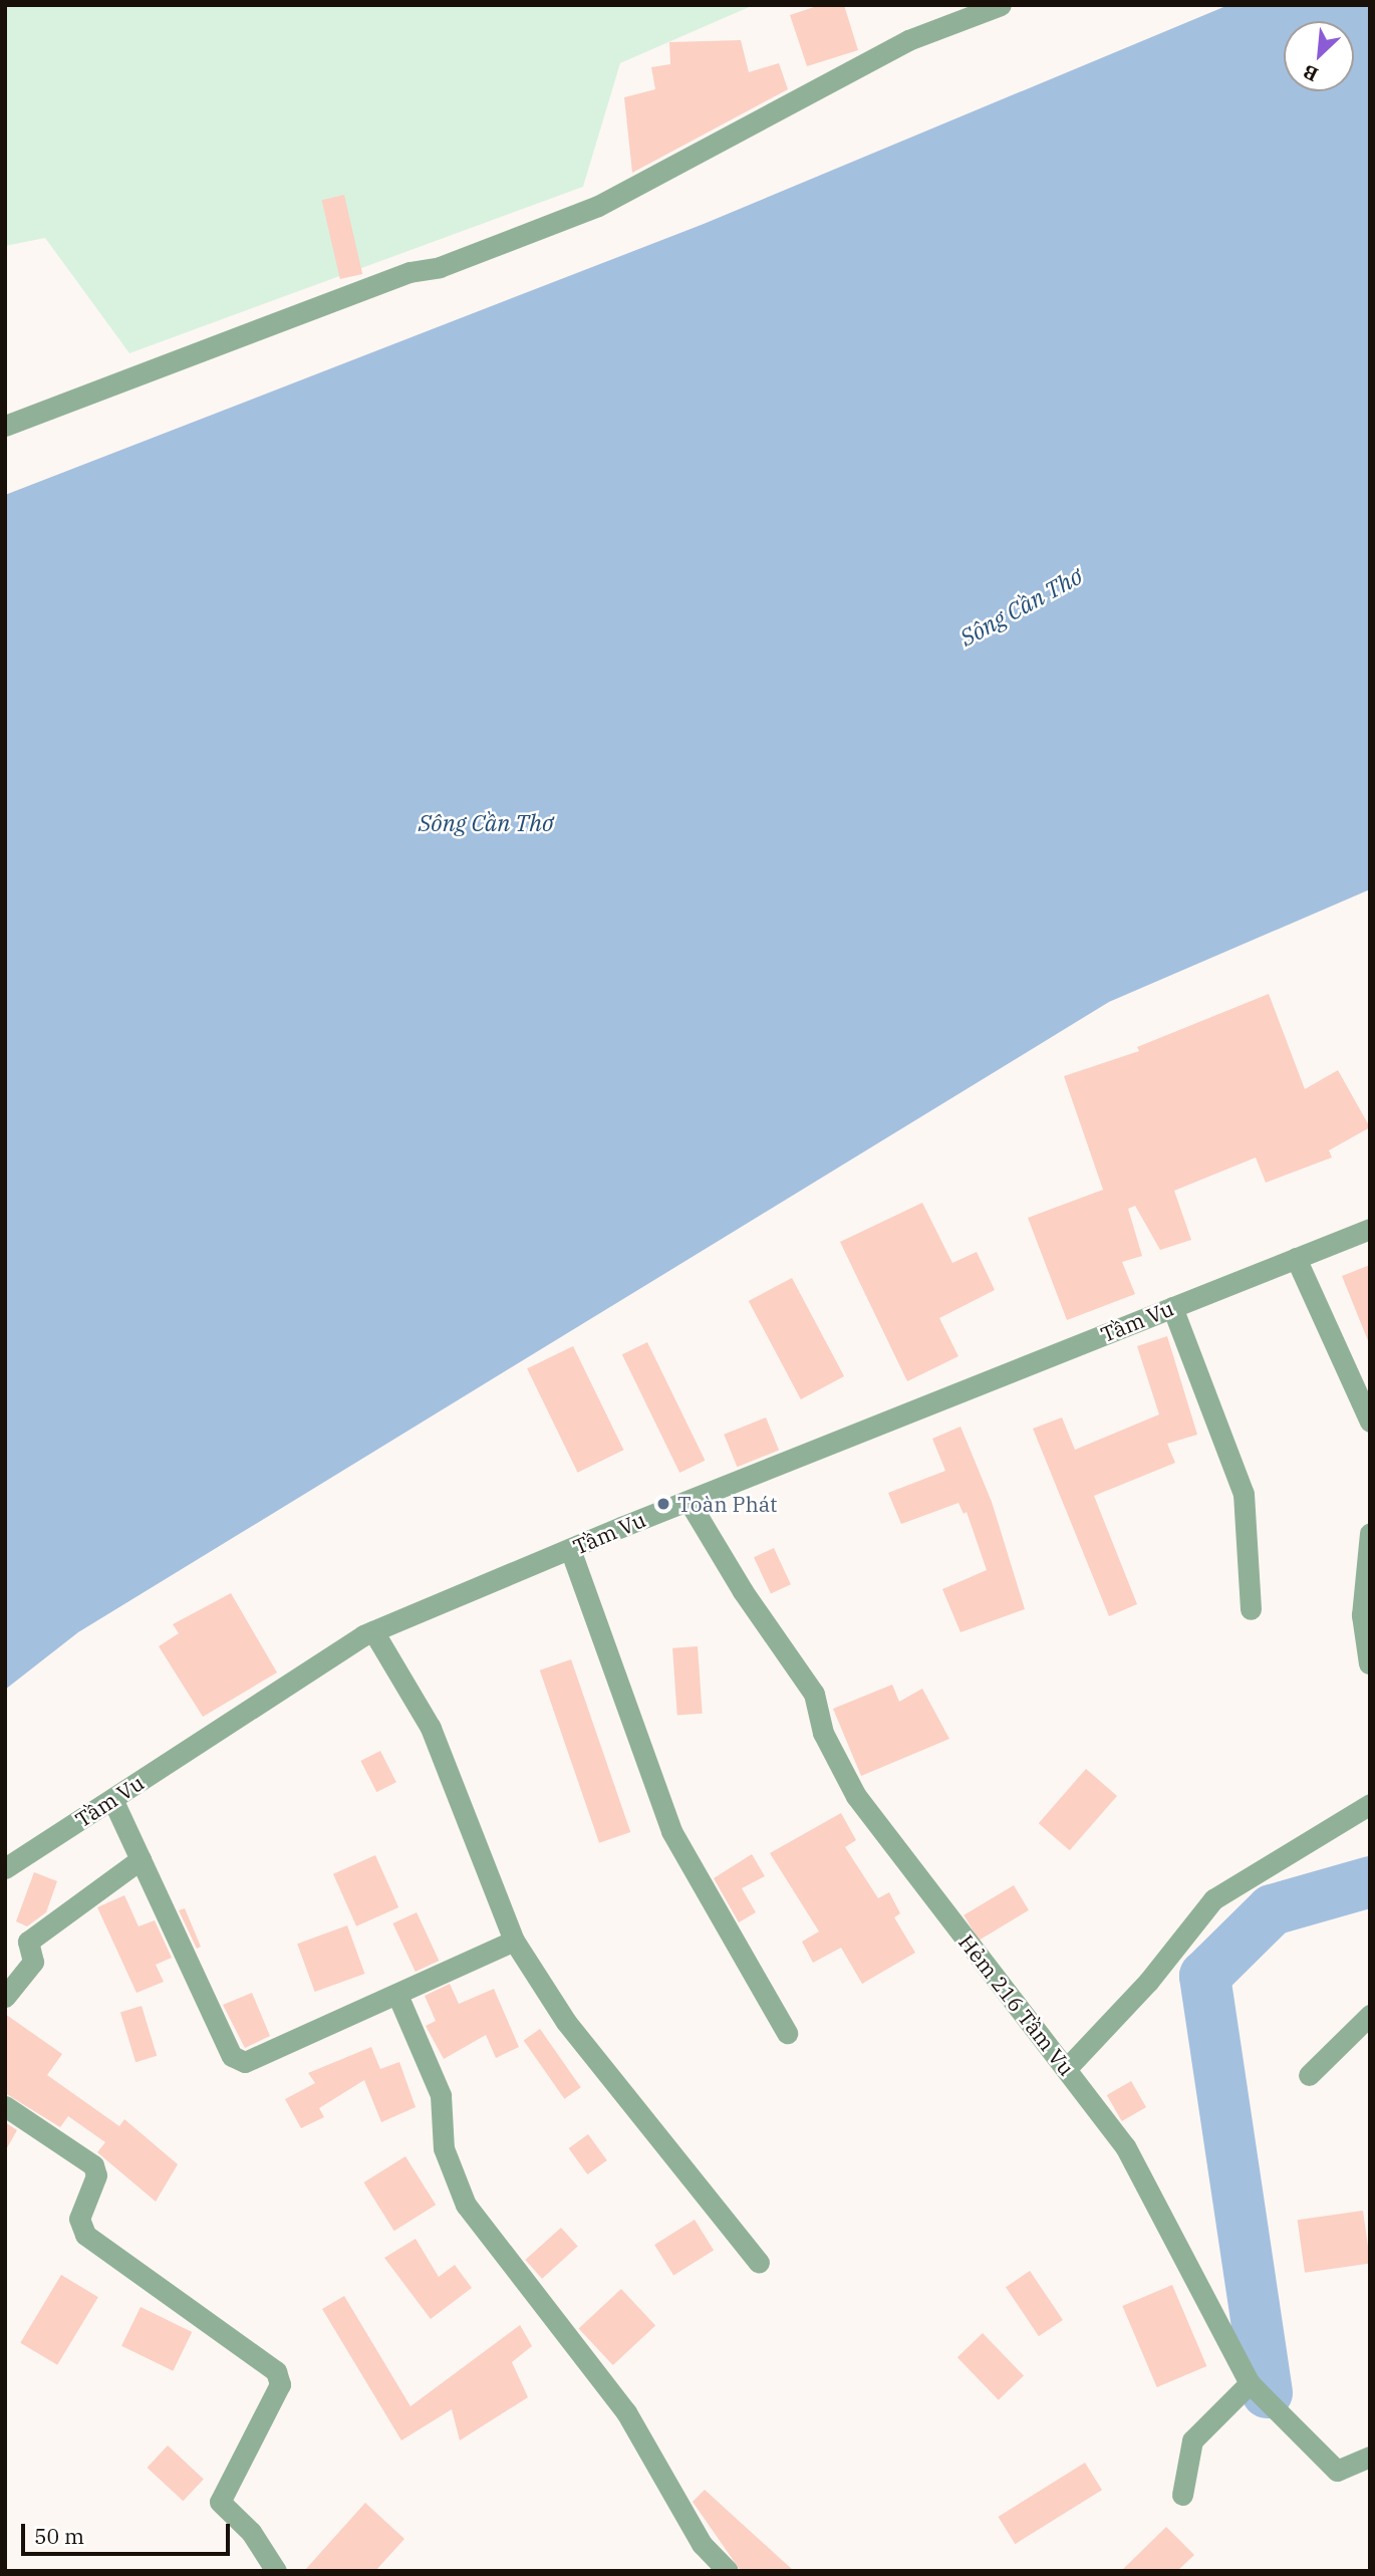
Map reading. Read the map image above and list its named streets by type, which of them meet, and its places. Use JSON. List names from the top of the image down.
{
  "streets": {
    "street": ["Tầm Vu", "Hẻm 216 Tầm Vu"]
  },
  "crossings": [
    ["Tầm Vu", "Hẻm 216 Tầm Vu"]
  ],
  "water": ["Sông Cần Thơ"],
  "places": ["Toàn Phát"],
  "scale_bar": "50 m",
  "north": "bottom left"
}
